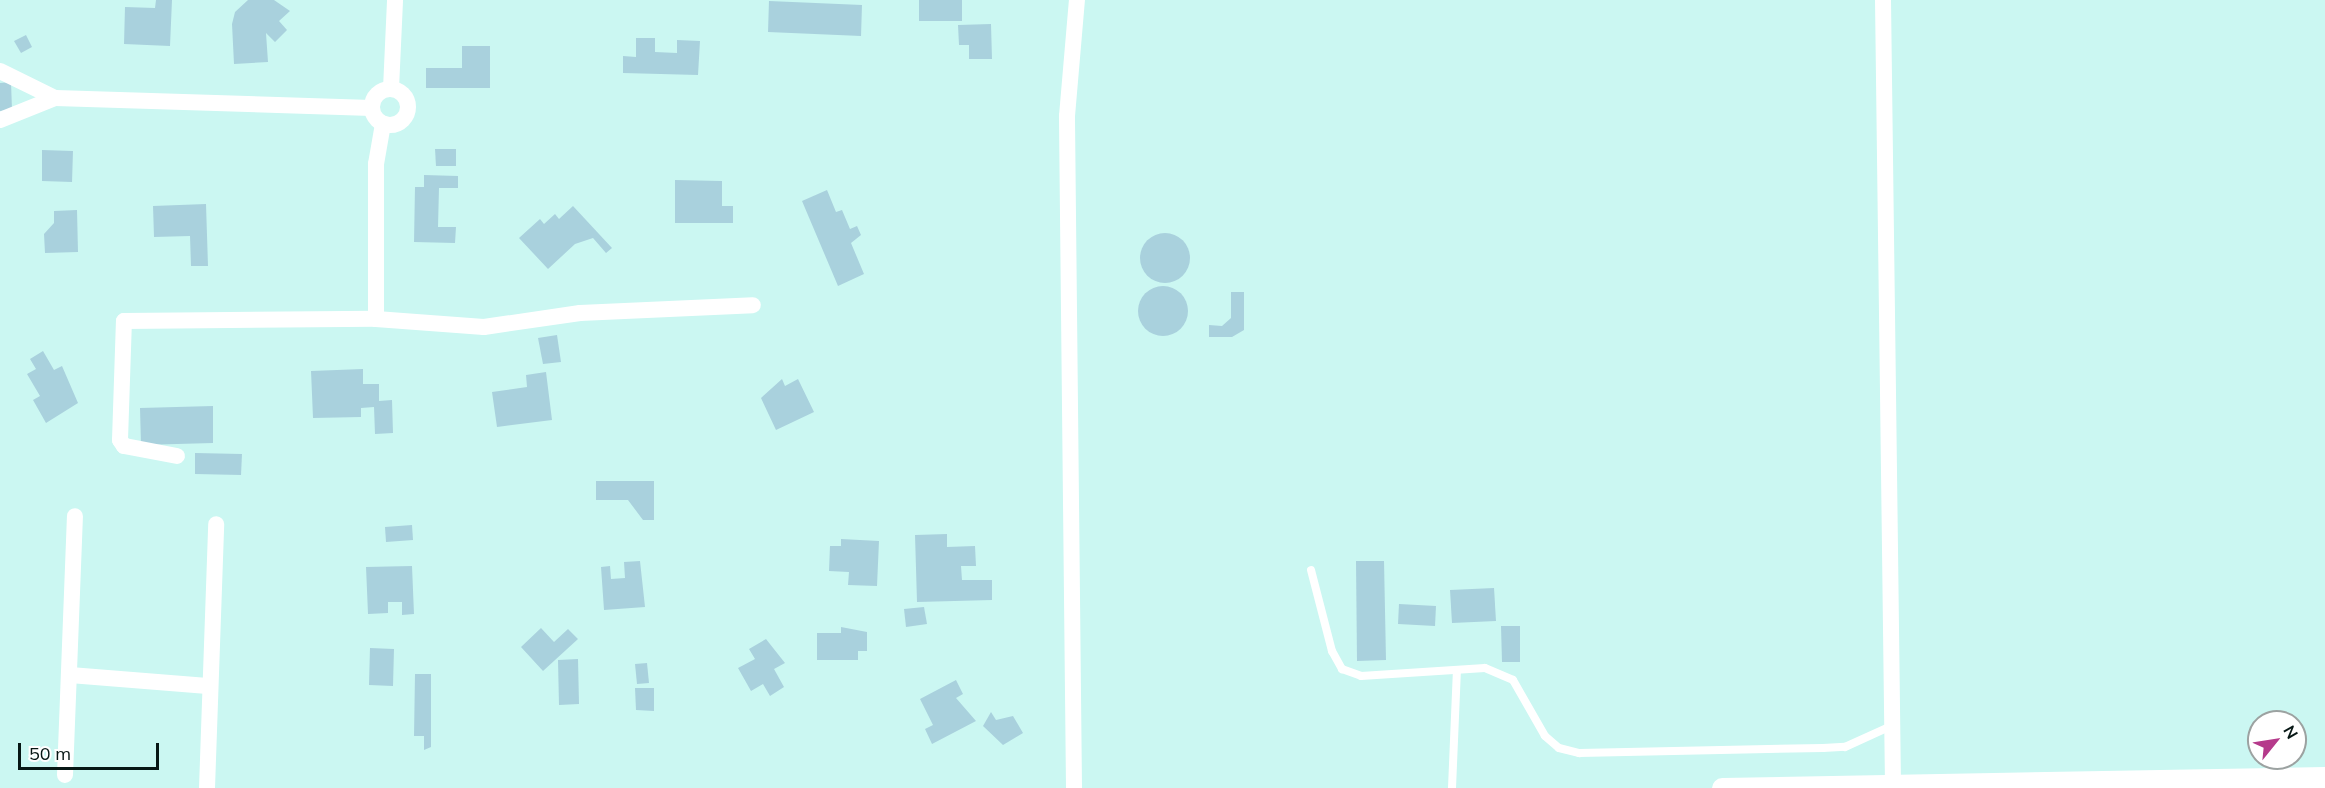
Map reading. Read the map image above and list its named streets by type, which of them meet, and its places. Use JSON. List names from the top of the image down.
{
  "scale_bar": "50 m",
  "north": "top right"
}
